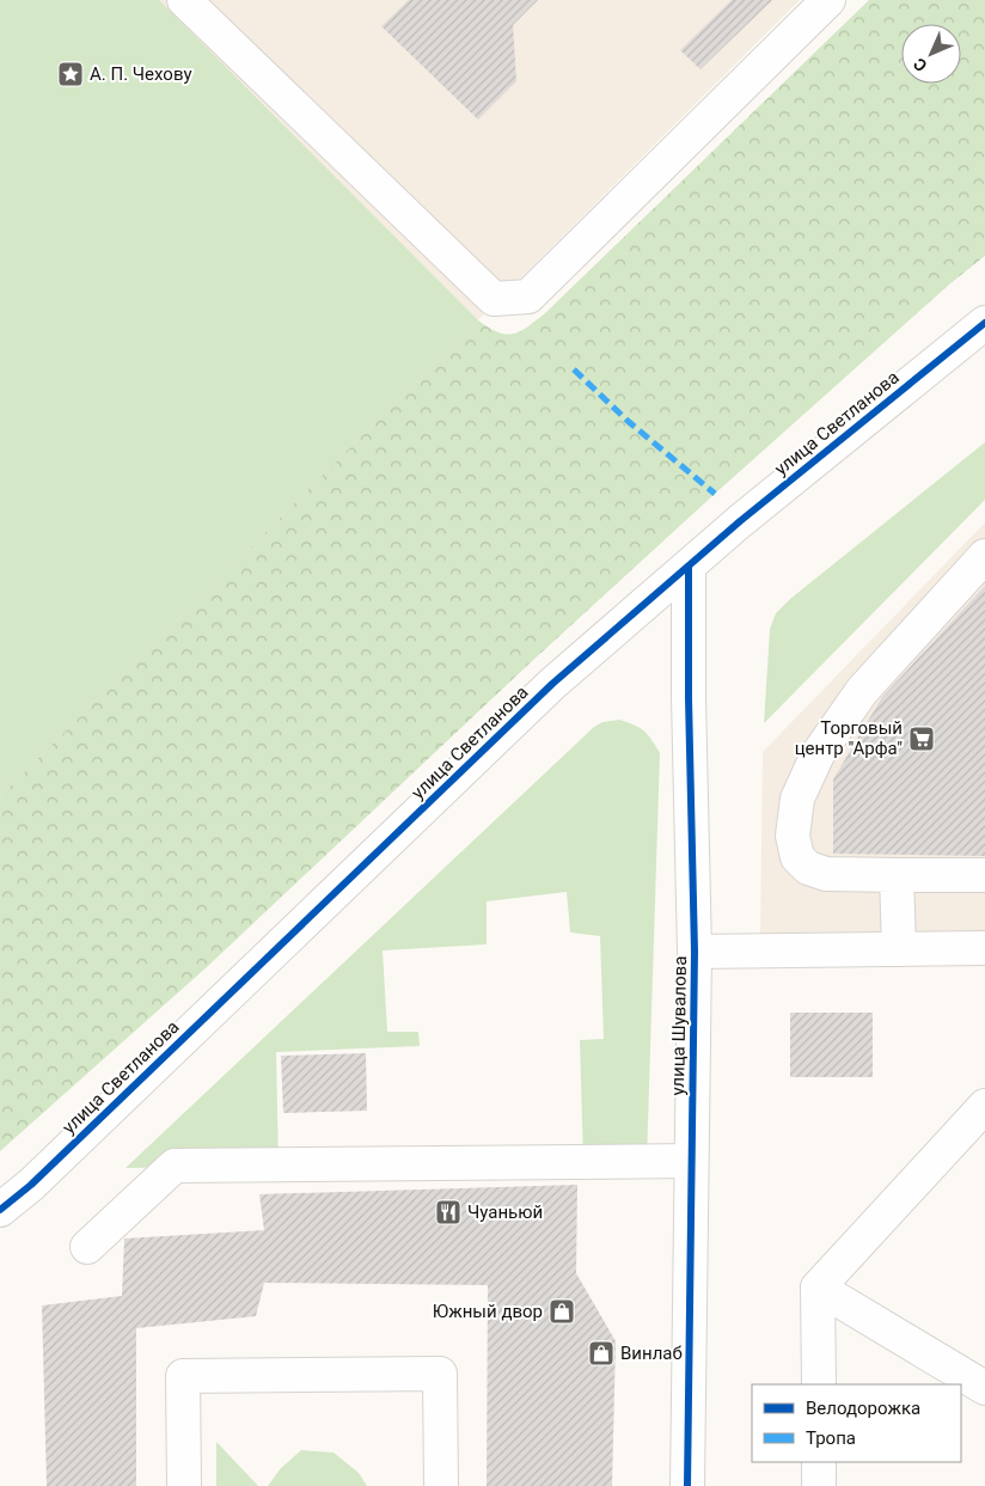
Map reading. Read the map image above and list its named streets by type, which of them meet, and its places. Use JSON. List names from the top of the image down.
{
  "streets": {
    "street": ["улица Светланова", "улица Шувалова"]
  },
  "crossings": [
    ["улица Светланова", "улица Шувалова"]
  ],
  "places": {
    "place": ["А. П. Чехову"],
    "supermarket": ["Торговый центр \"Арфа\""],
    "restaurant": ["Чуаньюй"],
    "shop": ["Южный двор", "Винлаб"]
  },
  "legend": ["Велодорожка", "Тропа"],
  "north": "bottom left"
}
